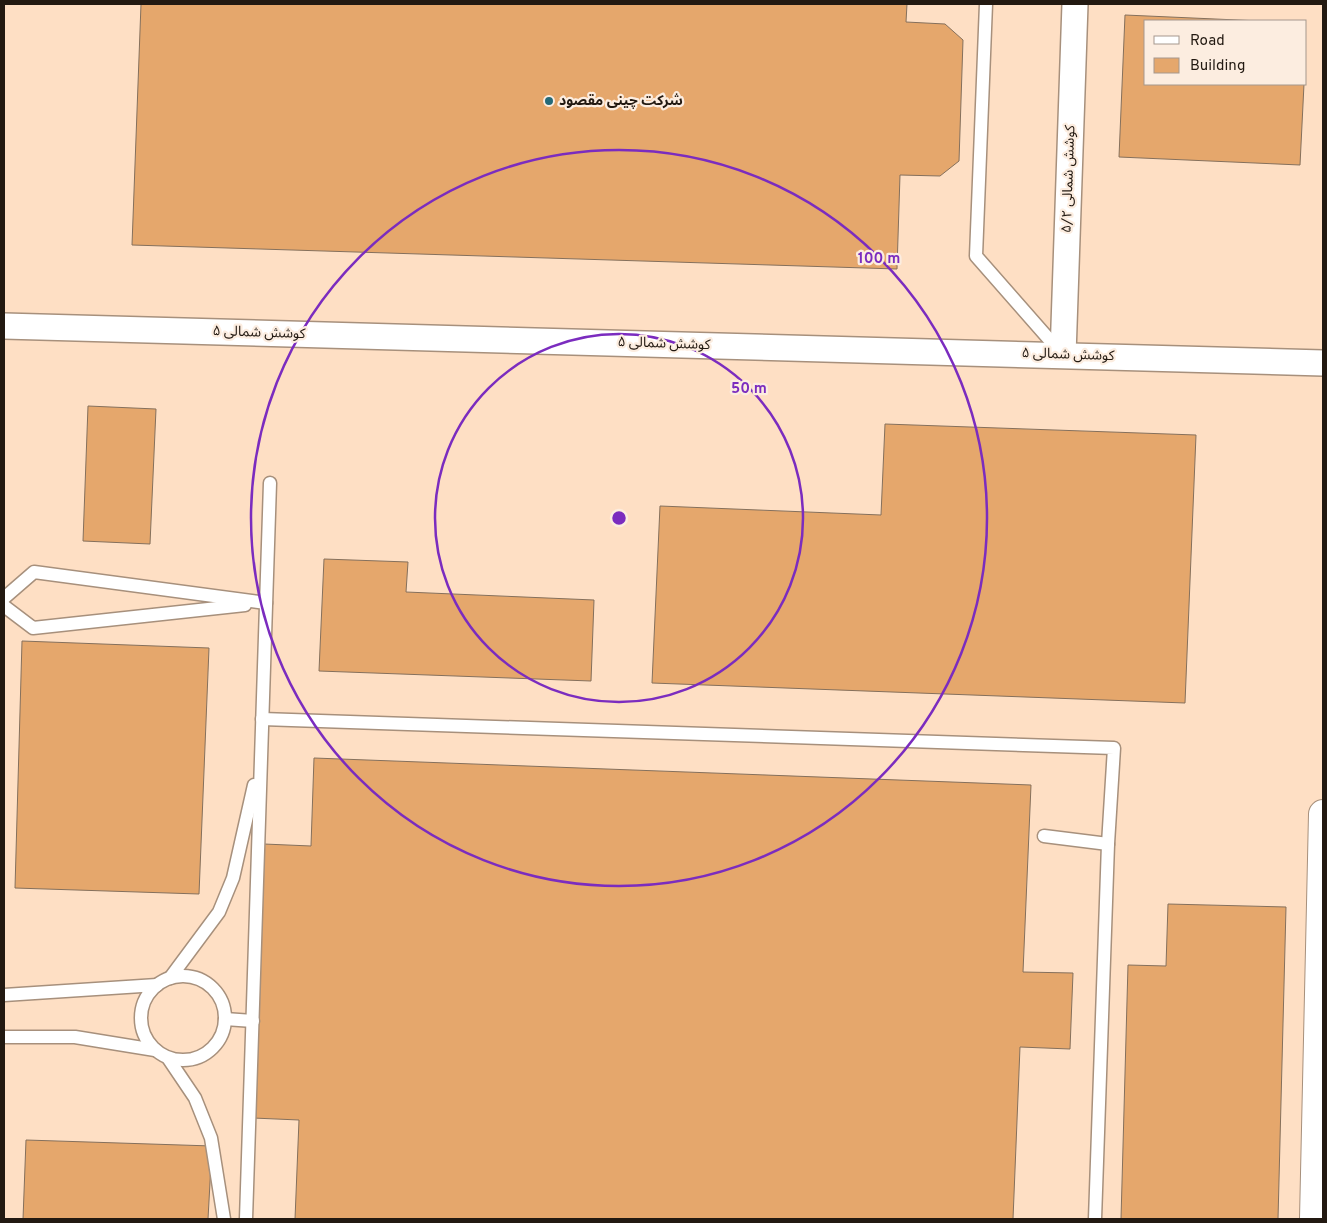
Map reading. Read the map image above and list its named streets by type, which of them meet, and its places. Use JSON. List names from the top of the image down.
{
  "streets": {
    "street": ["کوشش شمالی ۵/٢", "کوشش شمالی ۵"]
  },
  "crossings": [
    ["کوشش شمالی ۵/٢", "کوشش شمالی ۵"]
  ],
  "places": ["شرکت چینی مقصود"],
  "legend": ["Road", "Building"],
  "rings": ["100 m", "50 m"]
}
